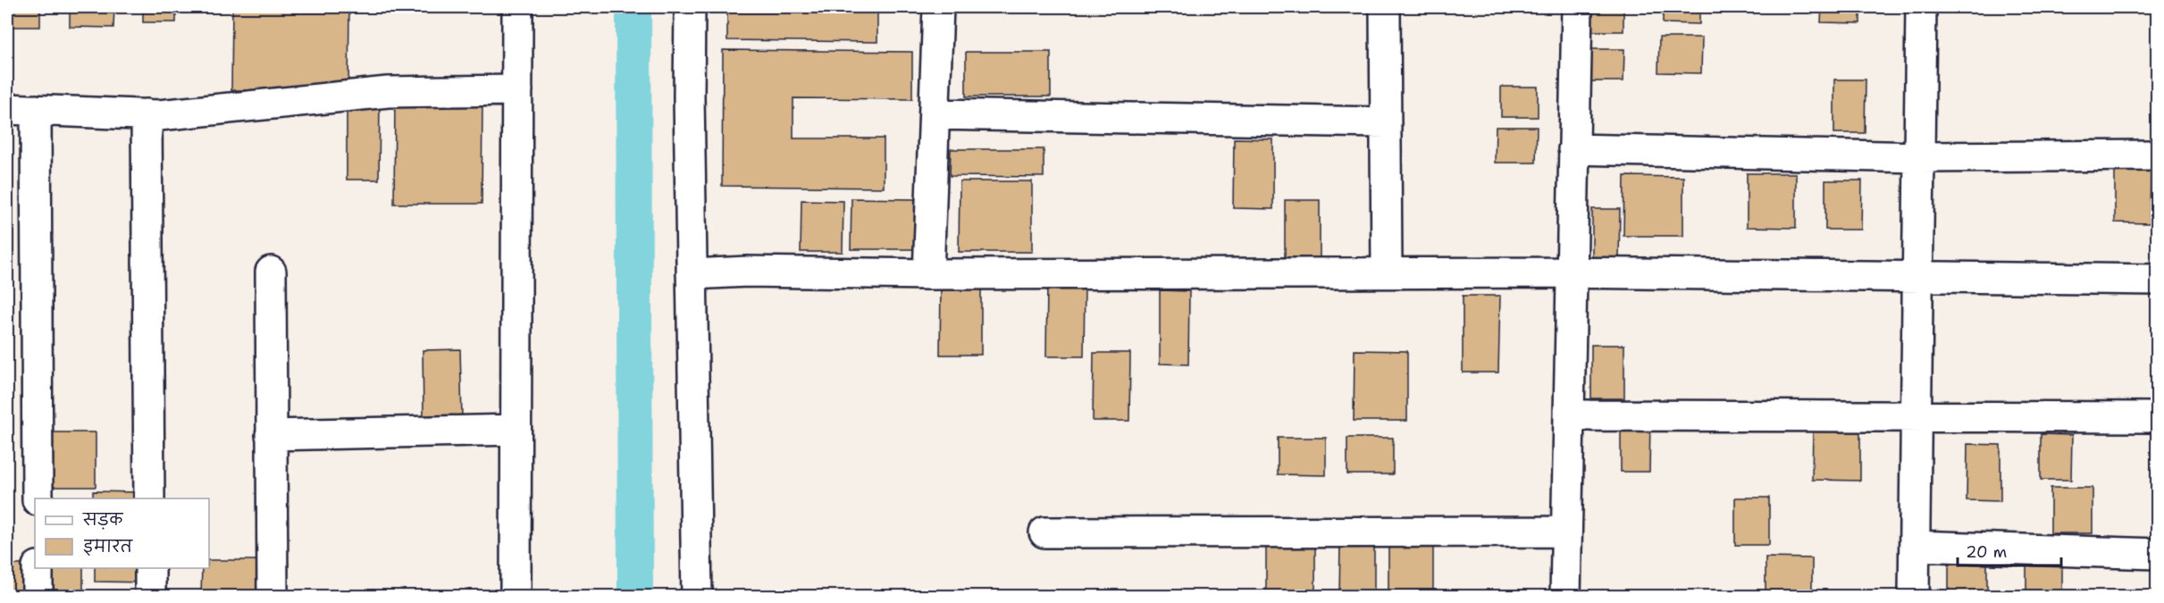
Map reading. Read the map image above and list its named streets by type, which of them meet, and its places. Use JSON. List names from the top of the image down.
{
  "legend": ["सड़क", "इमारत"],
  "scale_bar": "20 m"
}
